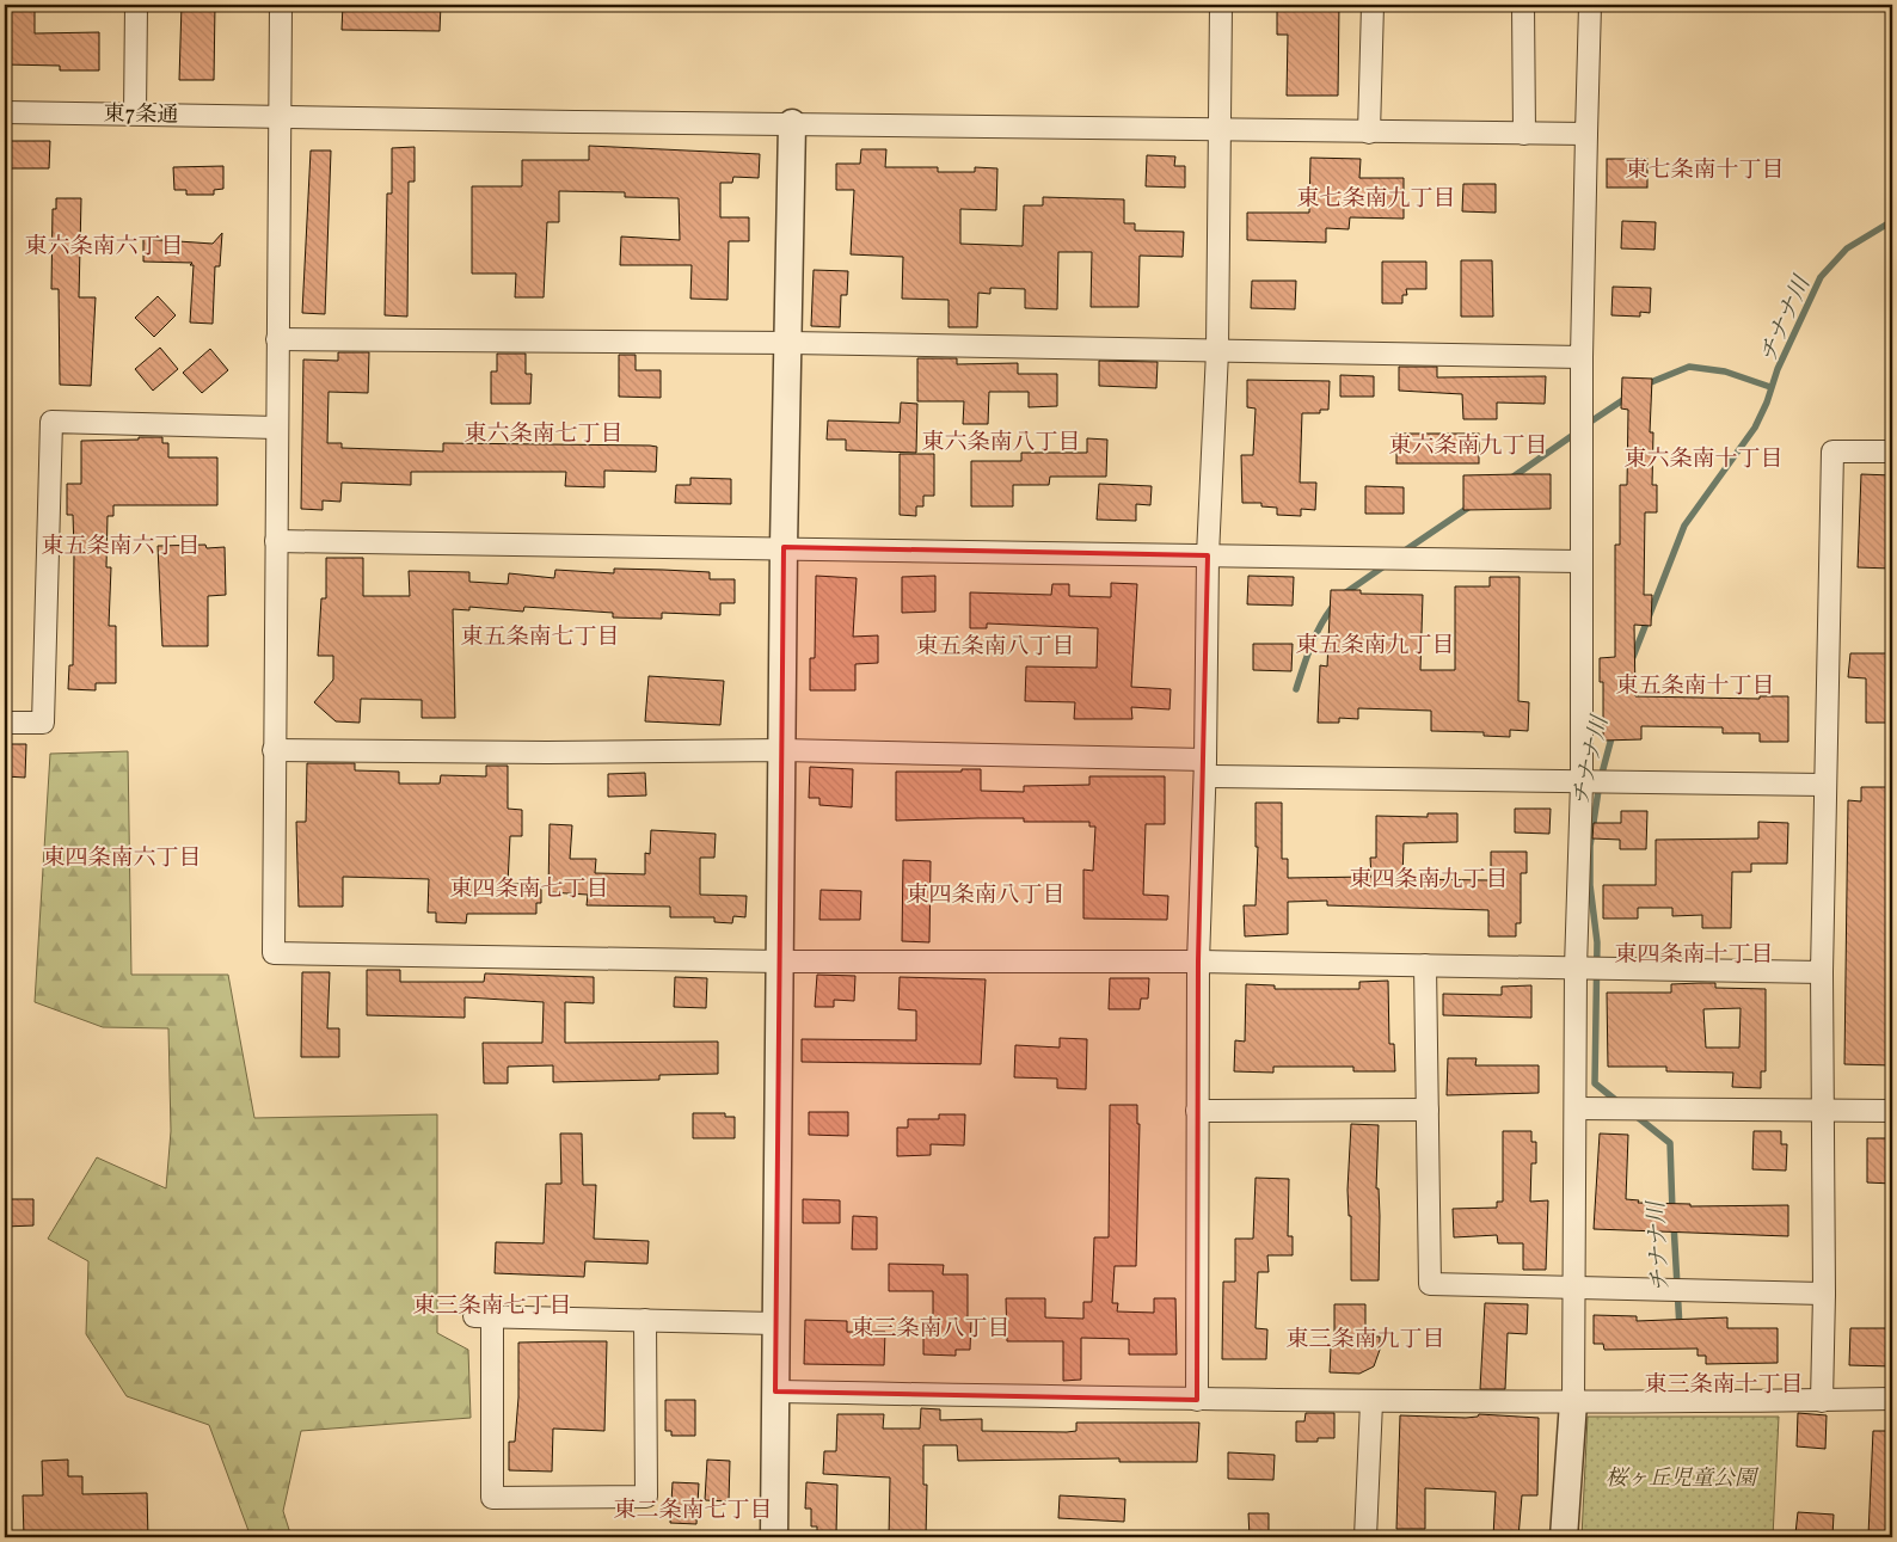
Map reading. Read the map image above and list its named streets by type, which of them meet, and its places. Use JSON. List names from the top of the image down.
{
  "streets": {
    "street": ["東7条通"]
  },
  "districts": [
    "東七条南十丁目",
    "東七条南九丁目",
    "東六条南六丁目",
    "東六条南七丁目",
    "東六条南八丁目",
    "東六条南九丁目",
    "東六条南十丁目",
    "東五条南六丁目",
    "東五条南七丁目",
    "東五条南九丁目",
    "東五条南八丁目",
    "東五条南十丁目",
    "東四条南六丁目",
    "東四条南九丁目",
    "東四条南七丁目",
    "東四条南八丁目",
    "東四条南十丁目",
    "東三条南七丁目",
    "東三条南八丁目",
    "東三条南九丁目",
    "東三条南十丁目",
    "東二条南七丁目"
  ],
  "water": ["チナナ川"],
  "parks": ["桜ヶ丘児童公園"]
}
